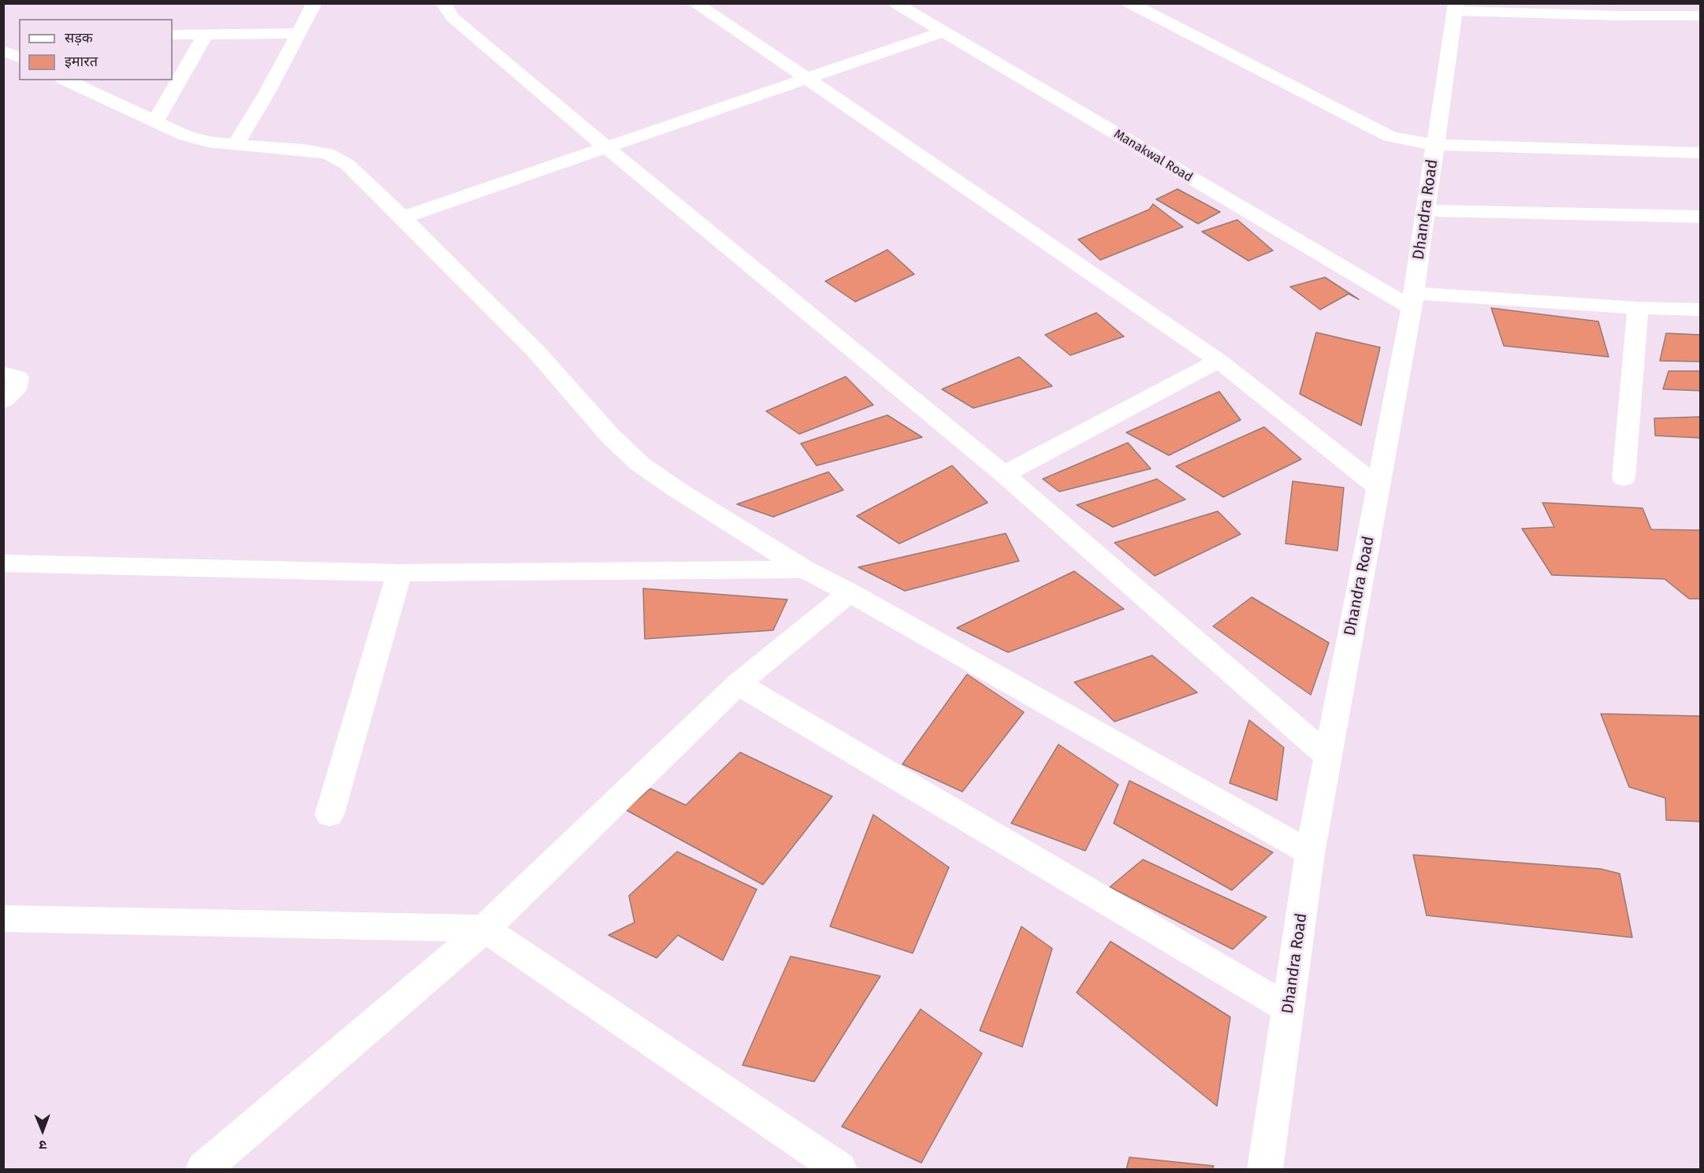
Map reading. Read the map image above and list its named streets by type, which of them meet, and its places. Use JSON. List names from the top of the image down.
{
  "streets": {
    "street": ["Manakwal Road", "Dhandra Road"]
  },
  "crossings": [
    ["Manakwal Road", "Dhandra Road"]
  ],
  "legend": ["सड़क", "इमारत"],
  "north": "bottom"
}
